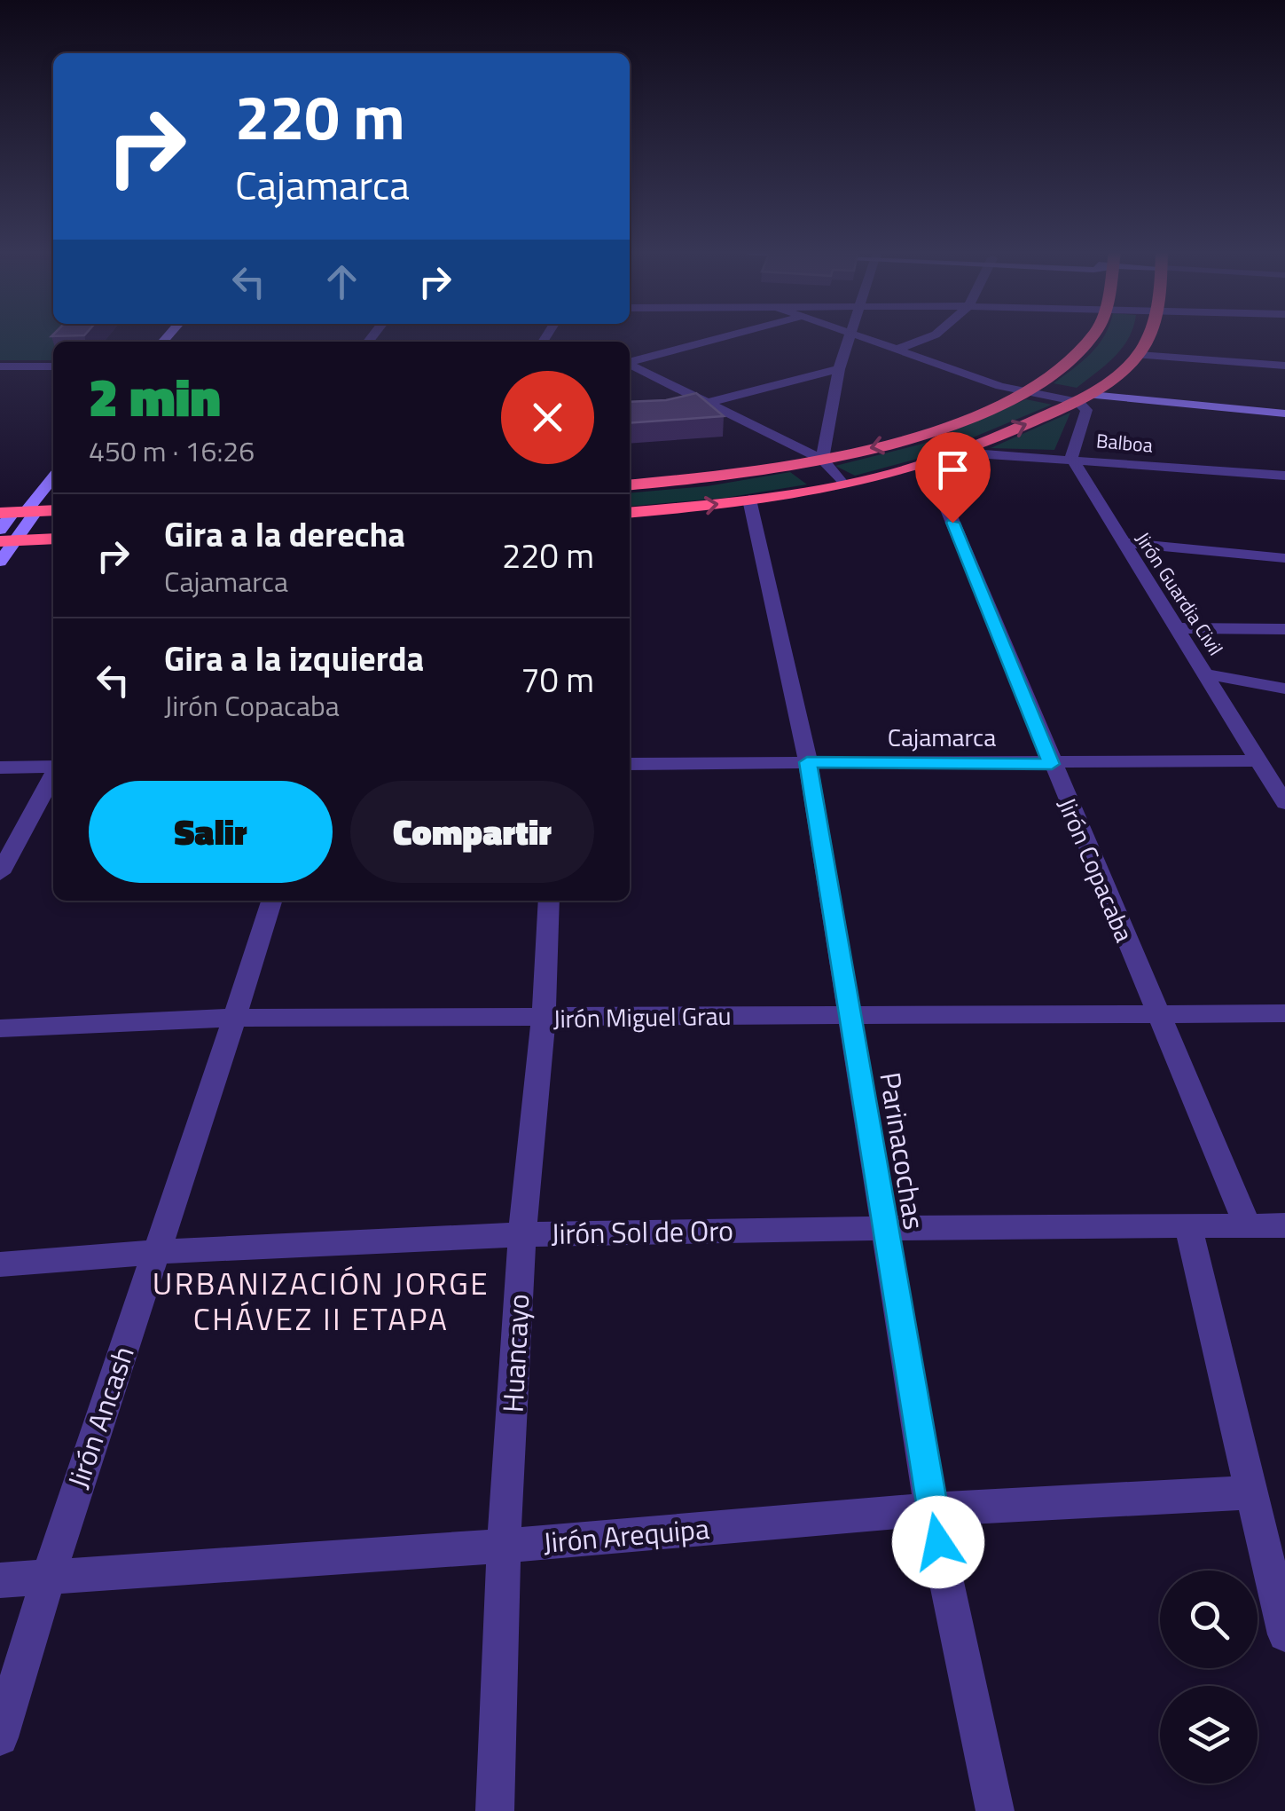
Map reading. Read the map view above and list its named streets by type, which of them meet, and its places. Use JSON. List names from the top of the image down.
{
  "streets": {
    "street": [
      "Balboa",
      "Jirón Guardia Civil",
      "Cajamarca",
      "Jirón Copacaba",
      "Jirón Miguel Grau",
      "Parinacochas",
      "Jirón Sol de Oro",
      "Huancayo",
      "Jirón Ancash",
      "Jirón Arequipa"
    ]
  },
  "crossings": [
    ["Balboa", "Jirón Guardia Civil"],
    ["Jirón Guardia Civil", "Cajamarca"],
    ["Cajamarca", "Jirón Copacaba"],
    ["Cajamarca", "Parinacochas"],
    ["Jirón Copacaba", "Jirón Miguel Grau"],
    ["Jirón Copacaba", "Jirón Sol de Oro"],
    ["Jirón Miguel Grau", "Parinacochas"],
    ["Jirón Miguel Grau", "Huancayo"],
    ["Jirón Miguel Grau", "Jirón Ancash"],
    ["Parinacochas", "Jirón Sol de Oro"],
    ["Parinacochas", "Jirón Arequipa"],
    ["Jirón Sol de Oro", "Huancayo"],
    ["Jirón Sol de Oro", "Jirón Ancash"],
    ["Huancayo", "Jirón Arequipa"],
    ["Jirón Ancash", "Jirón Arequipa"]
  ],
  "districts": ["URBANIZACIÓN JORGE CHÁVEZ II ETAPA"],
  "page": {
    "turn": ["220 m", "Cajamarca"],
    "heading": ["2 min", "450 m · 16:26"],
    "list": [
      {
        "name": "Gira a la derecha",
        "note": "Cajamarca",
        "value": "220 m"
      },
      {
        "name": "Gira a la izquierda",
        "note": "Jirón Copacaba",
        "value": "70 m"
      }
    ],
    "buttons": ["Salir", "Compartir"]
  }
}
